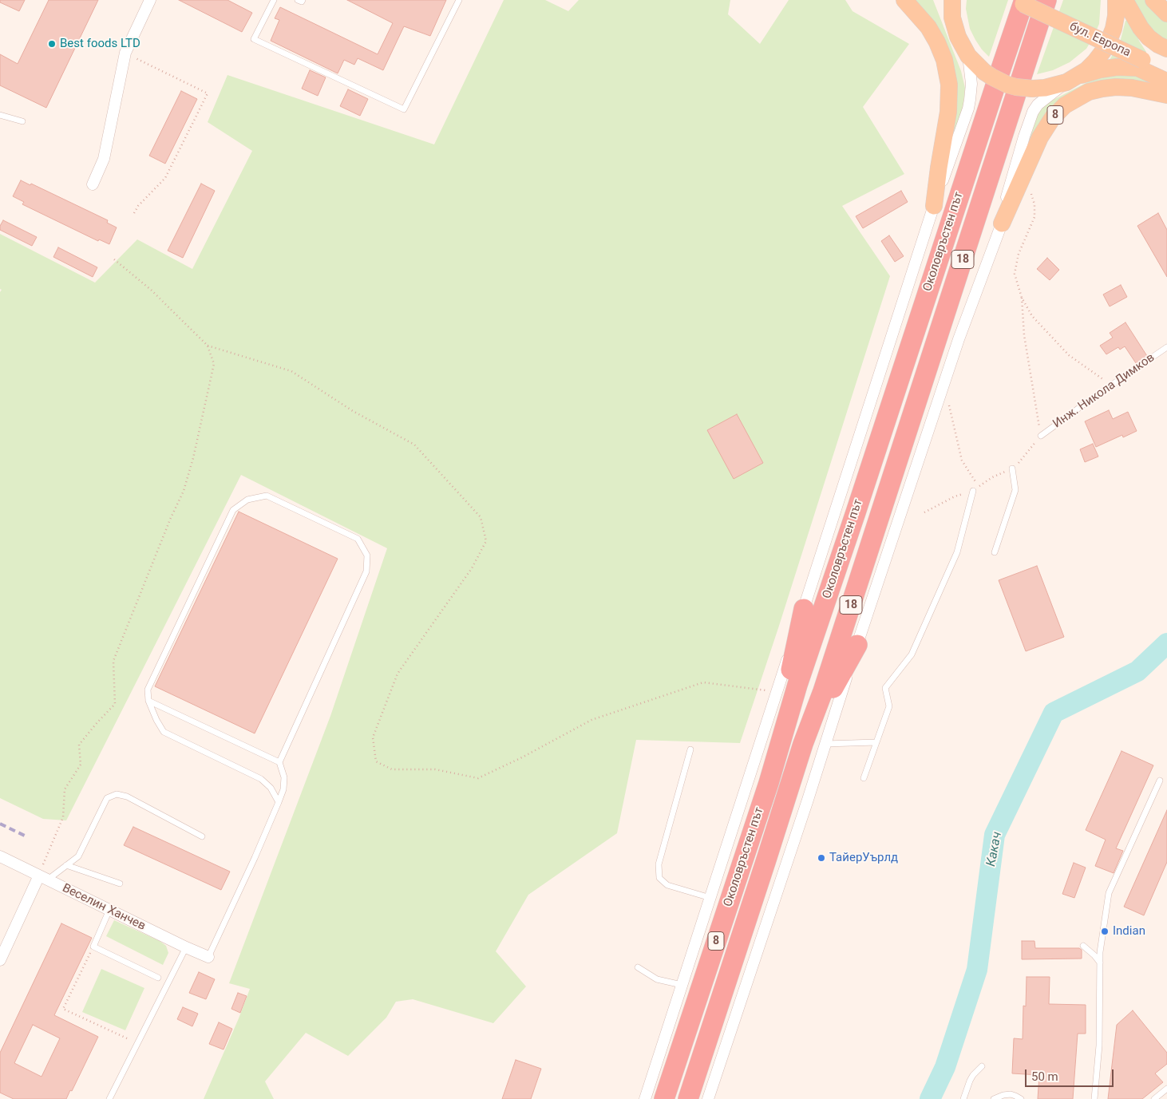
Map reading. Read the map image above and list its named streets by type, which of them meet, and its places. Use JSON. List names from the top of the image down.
{
  "streets": {
    "highway": ["8", "Околовръстен път", "18"],
    "main road": ["бул. Европа"],
    "street": ["Веселин Ханчев"],
    "lane": ["Инж. Никола Димков"]
  },
  "crossings": [
    ["бул. Европа", "8"],
    ["бул. Европа", "Околовръстен път"],
    ["8", "Околовръстен път"]
  ],
  "water": ["Какач"],
  "places": ["Best foods LTD", "ТайерУърлд", "Indian"],
  "scale_bar": "50 m"
}
